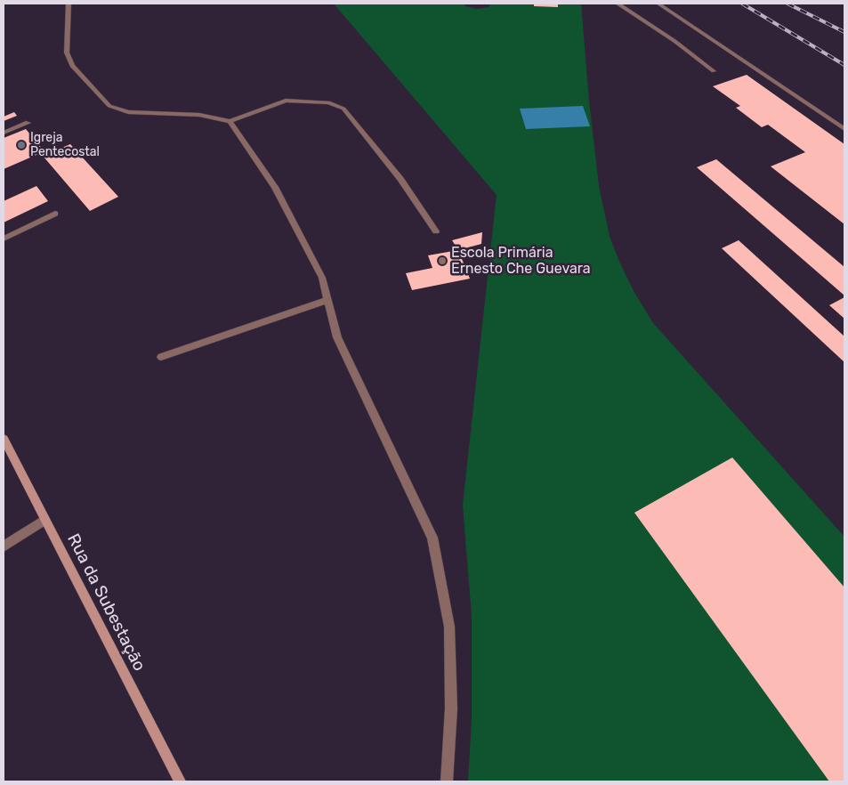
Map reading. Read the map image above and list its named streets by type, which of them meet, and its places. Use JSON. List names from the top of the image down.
{
  "streets": {
    "street": ["Rua da Subestação"]
  },
  "places": ["Igreja Pentecostal", "Escola Primária Ernesto Che Guevara"]
}
